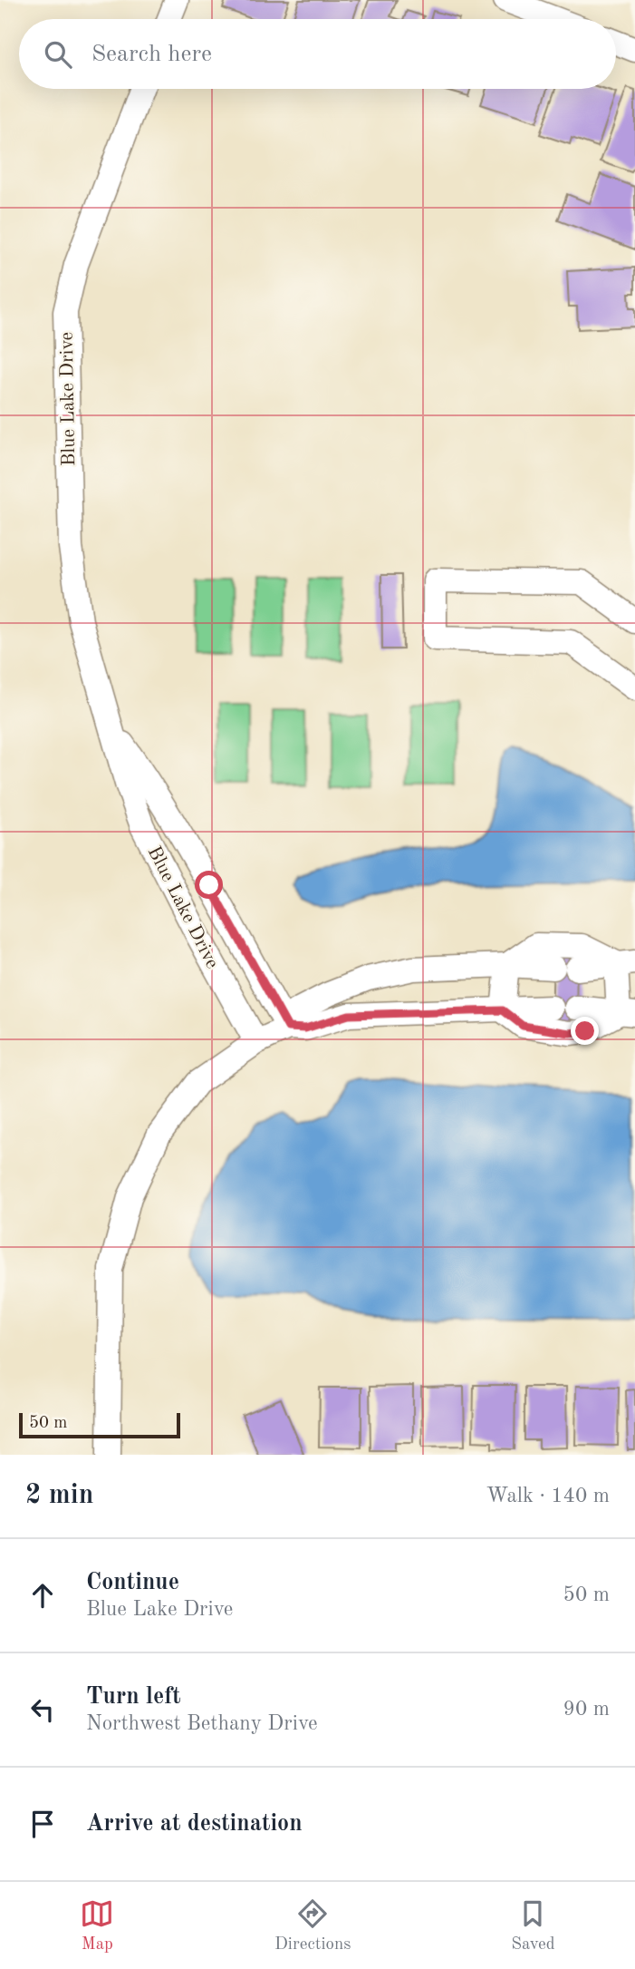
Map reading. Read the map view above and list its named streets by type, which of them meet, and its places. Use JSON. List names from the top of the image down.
{
  "streets": {
    "street": ["Blue Lake Drive"]
  },
  "scale_bar": "50 m",
  "page": {
    "search": "Search here",
    "scale": "50 m",
    "heading": ["2 min", "Walk · 140 m"],
    "list": [
      ["Continue", "Blue Lake Drive", "50 m"],
      ["Turn left", "Northwest Bethany Drive", "90 m"],
      "Arrive at destination"
    ],
    "nav": ["Map", "Directions", "Saved"]
  }
}
